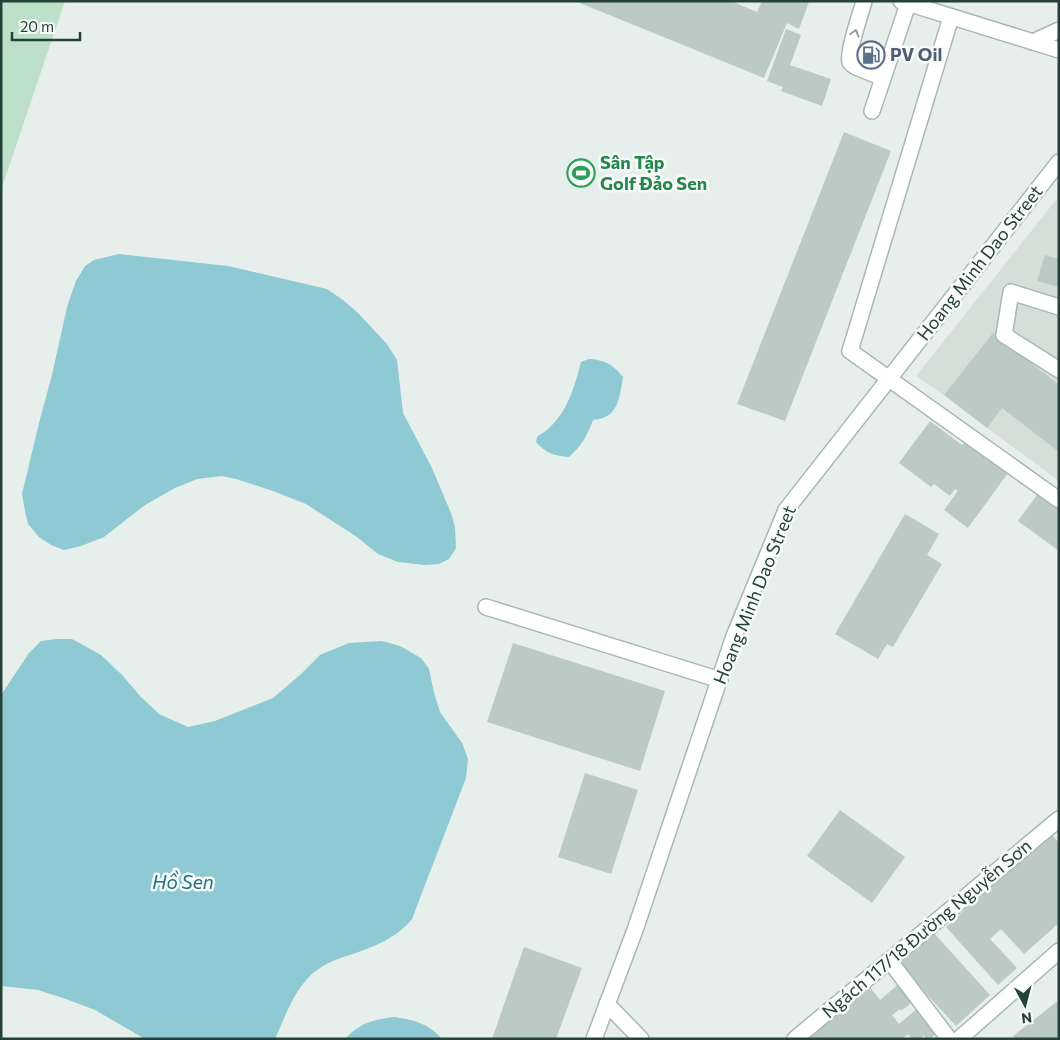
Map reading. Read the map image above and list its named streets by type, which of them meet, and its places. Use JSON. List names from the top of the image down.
{
  "streets": {
    "street": ["Hoang Minh Dao Street", "Ngách 117/18 Đường Nguyễn Sơn"]
  },
  "water": ["Hồ Sen"],
  "places": {
    "fuel station": ["PV Oil"],
    "sports": ["Sân Tập Golf Đảo Sen"]
  },
  "scale_bar": "20 m",
  "north": "bottom"
}
